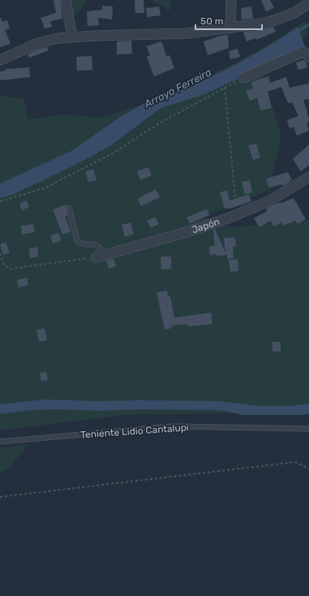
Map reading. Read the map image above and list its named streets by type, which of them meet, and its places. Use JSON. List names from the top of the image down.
{
  "streets": {
    "street": ["Japón"],
    "lane": ["Teniente Lidio Cantalupi"]
  },
  "water": ["Arroyo Ferreira"],
  "scale_bar": "50 m"
}
